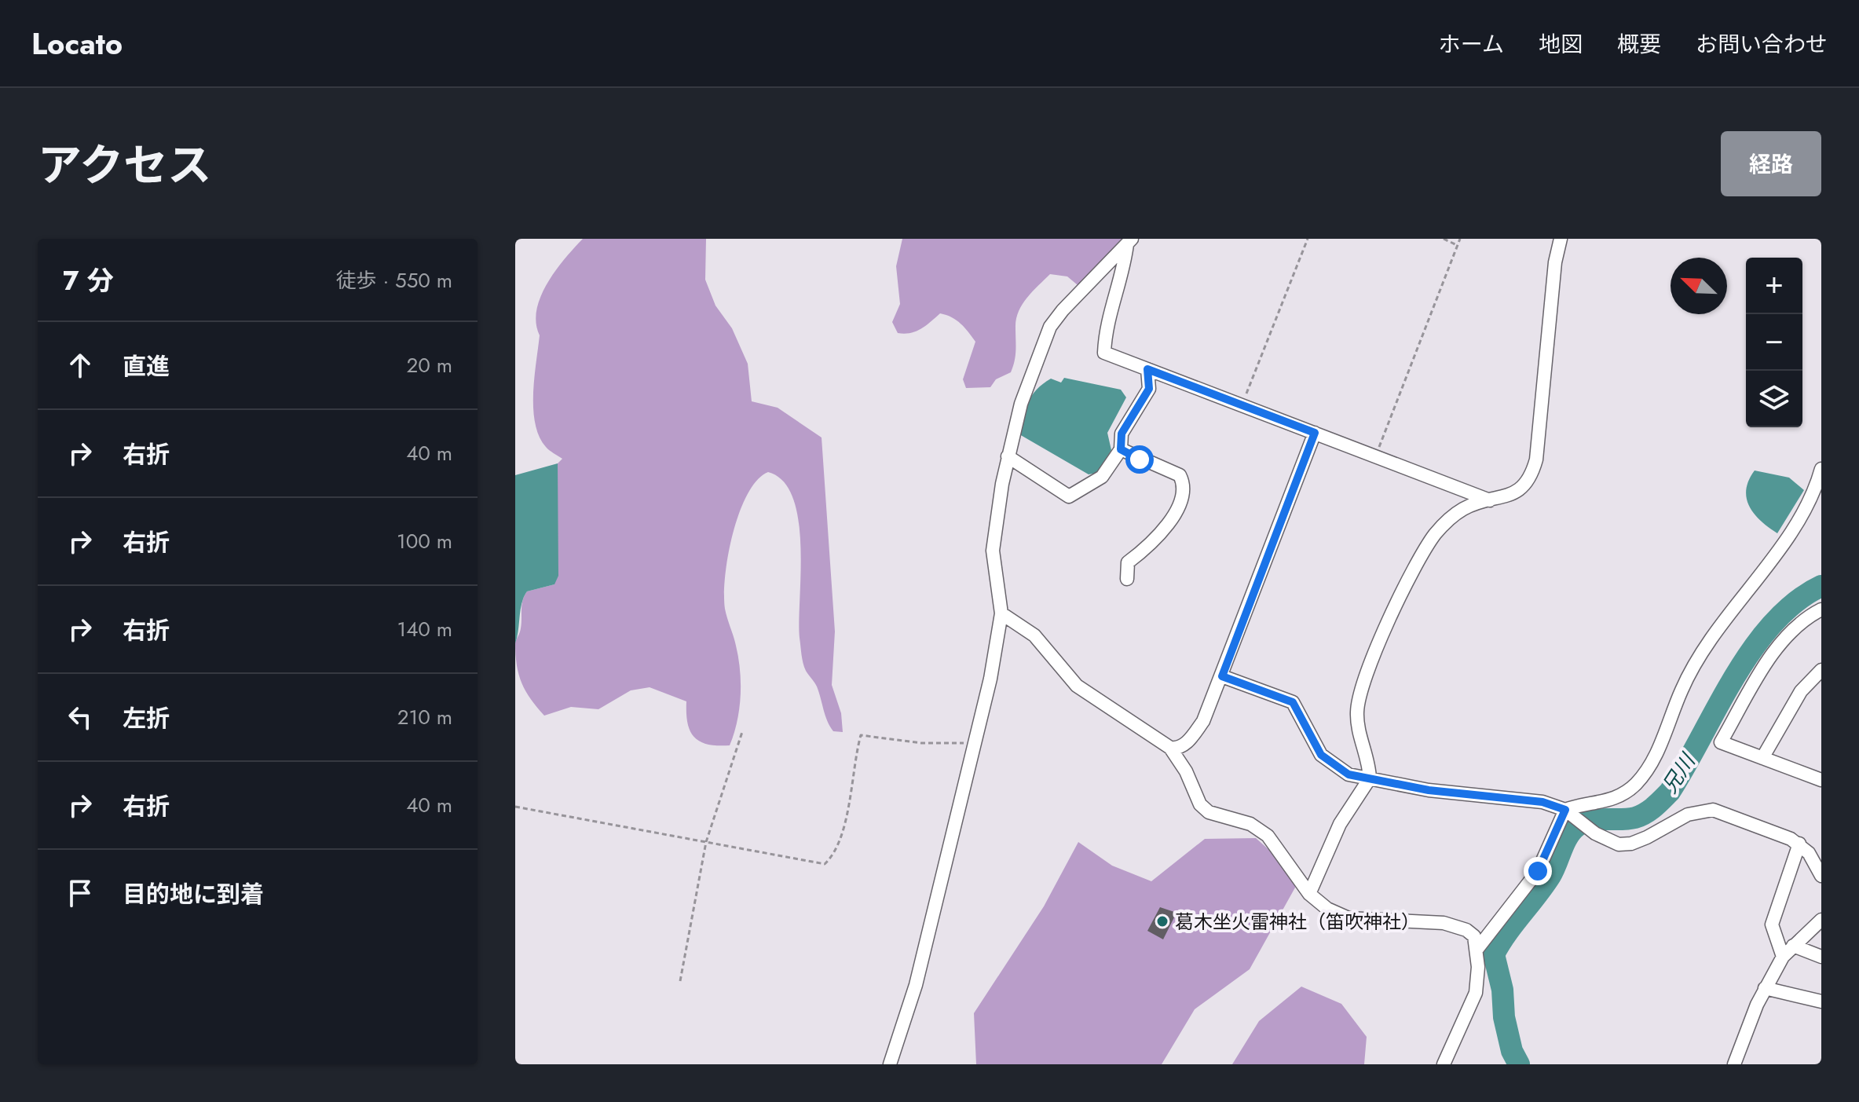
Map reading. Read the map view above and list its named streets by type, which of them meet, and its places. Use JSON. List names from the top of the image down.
{
  "water": ["兄川"],
  "places": ["葛木坐火雷神社（笛吹神社）"],
  "north": "top left",
  "page": {
    "header": "Locato",
    "nav": [
      "ホーム",
      "地図",
      "概要",
      "お問い合わせ"
    ],
    "title": "アクセス",
    "buttons": "経路",
    "heading": ["7 分", "徒歩 · 550 m"],
    "map_buttons": ["+", "−"],
    "list": [
      ["直進", "20 m"],
      ["右折", "40 m"],
      ["右折", "100 m"],
      ["右折", "140 m"],
      ["左折", "210 m"],
      ["右折", "40 m"],
      "目的地に到着"
    ]
  }
}
